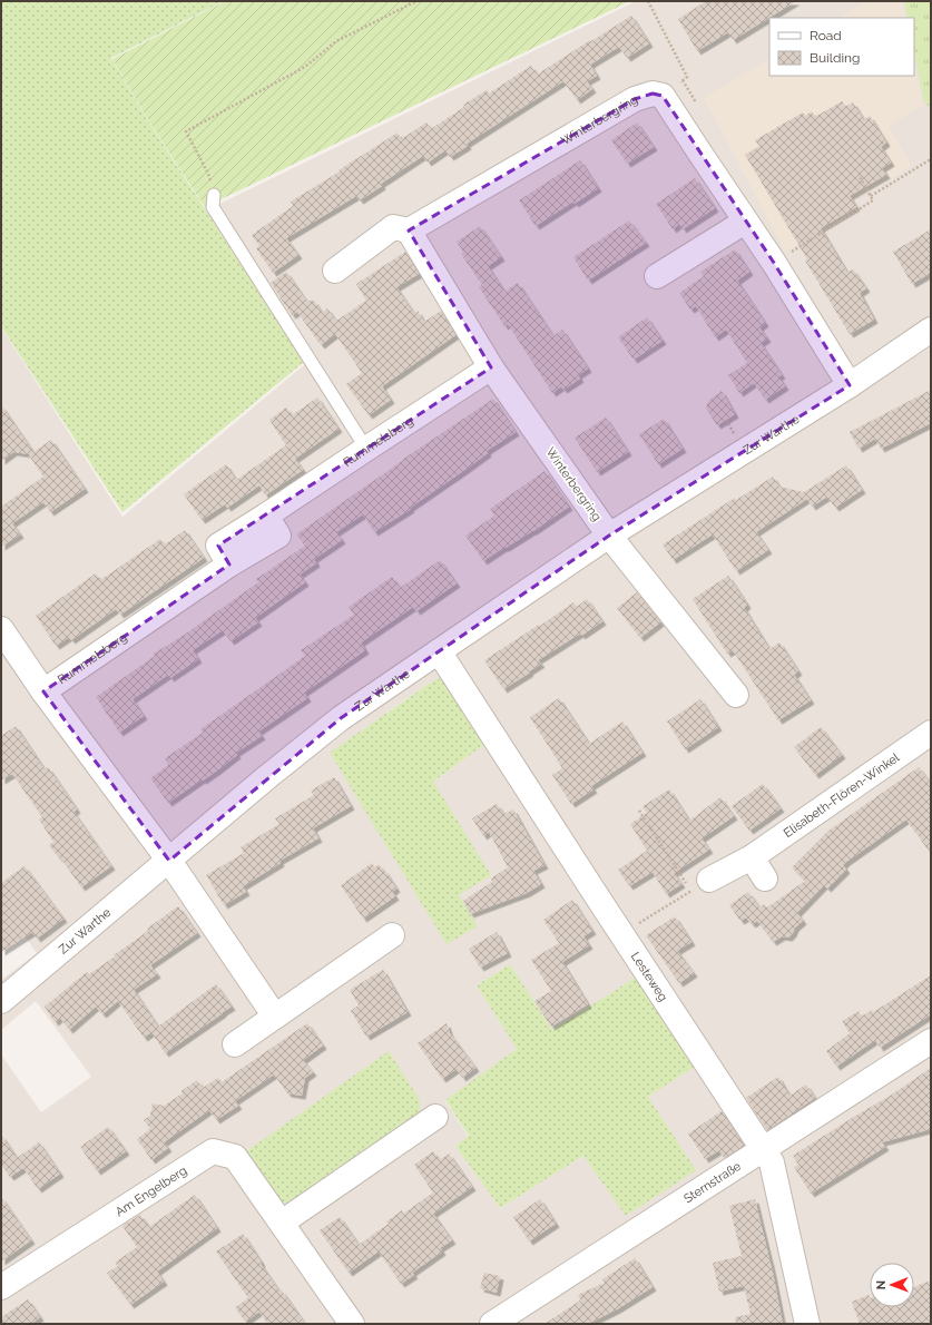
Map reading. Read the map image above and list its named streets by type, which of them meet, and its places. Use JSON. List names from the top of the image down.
{
  "streets": {
    "street": [
      "Winterbergring",
      "Zur Warthe",
      "Rummelsberg",
      "Elisabeth-Flören-Winkel",
      "Lesteweg",
      "Sternstraße",
      "Am Engelberg"
    ]
  },
  "crossings": [
    ["Winterbergring", "Zur Warthe"],
    ["Winterbergring", "Rummelsberg"],
    ["Zur Warthe", "Lesteweg"],
    ["Lesteweg", "Sternstraße"]
  ],
  "legend": ["Road", "Building"],
  "north": "left"
}
